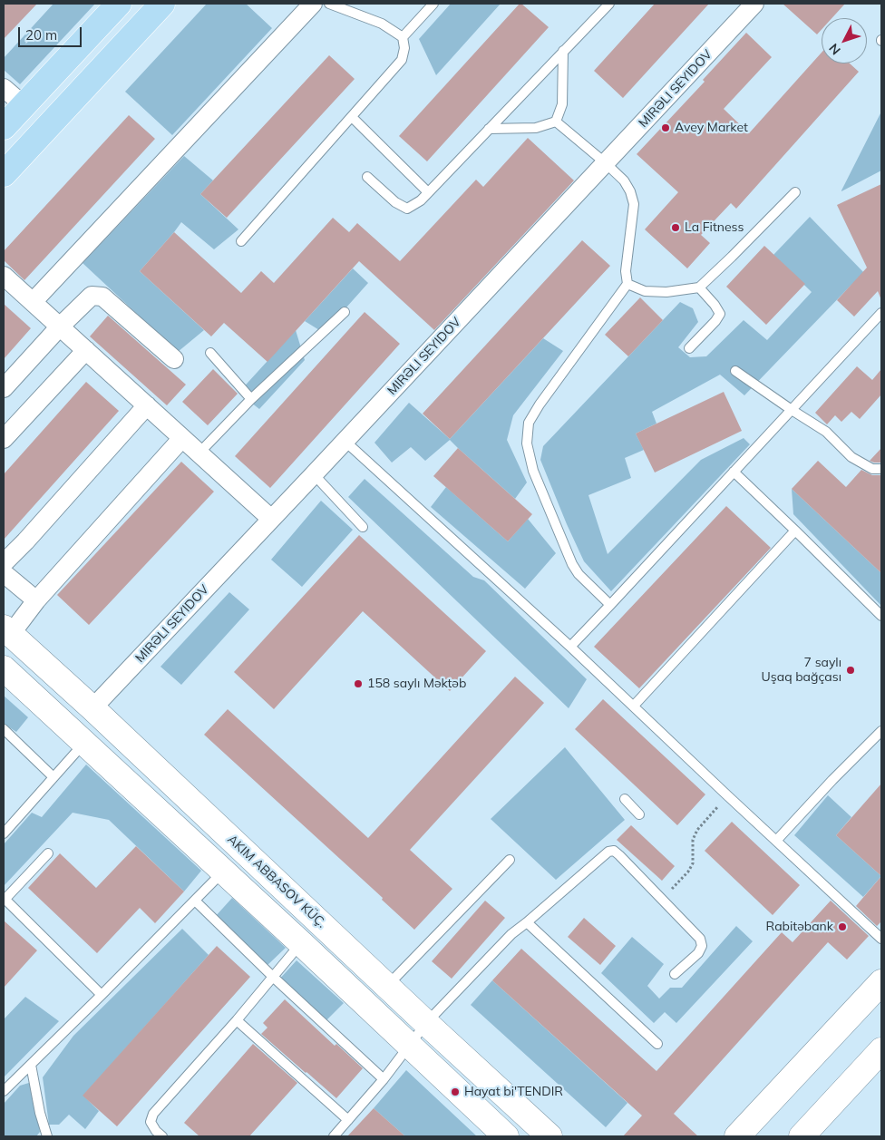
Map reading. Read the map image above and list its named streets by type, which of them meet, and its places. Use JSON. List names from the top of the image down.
{
  "streets": {
    "main road": ["AKIM ABBASOV KÜÇ."],
    "street": ["MIRƏLI SEYIDOV"]
  },
  "crossings": [
    ["MIRƏLI SEYIDOV", "AKIM ABBASOV KÜÇ."]
  ],
  "places": [
    "Avey Market",
    "La Fitness",
    "7 saylı Uşaq bağçası",
    "158 saylı Məktəb",
    "Rabitəbank",
    "Hayat bi'TENDIR"
  ],
  "scale_bar": "20 m",
  "north": "bottom left"
}
